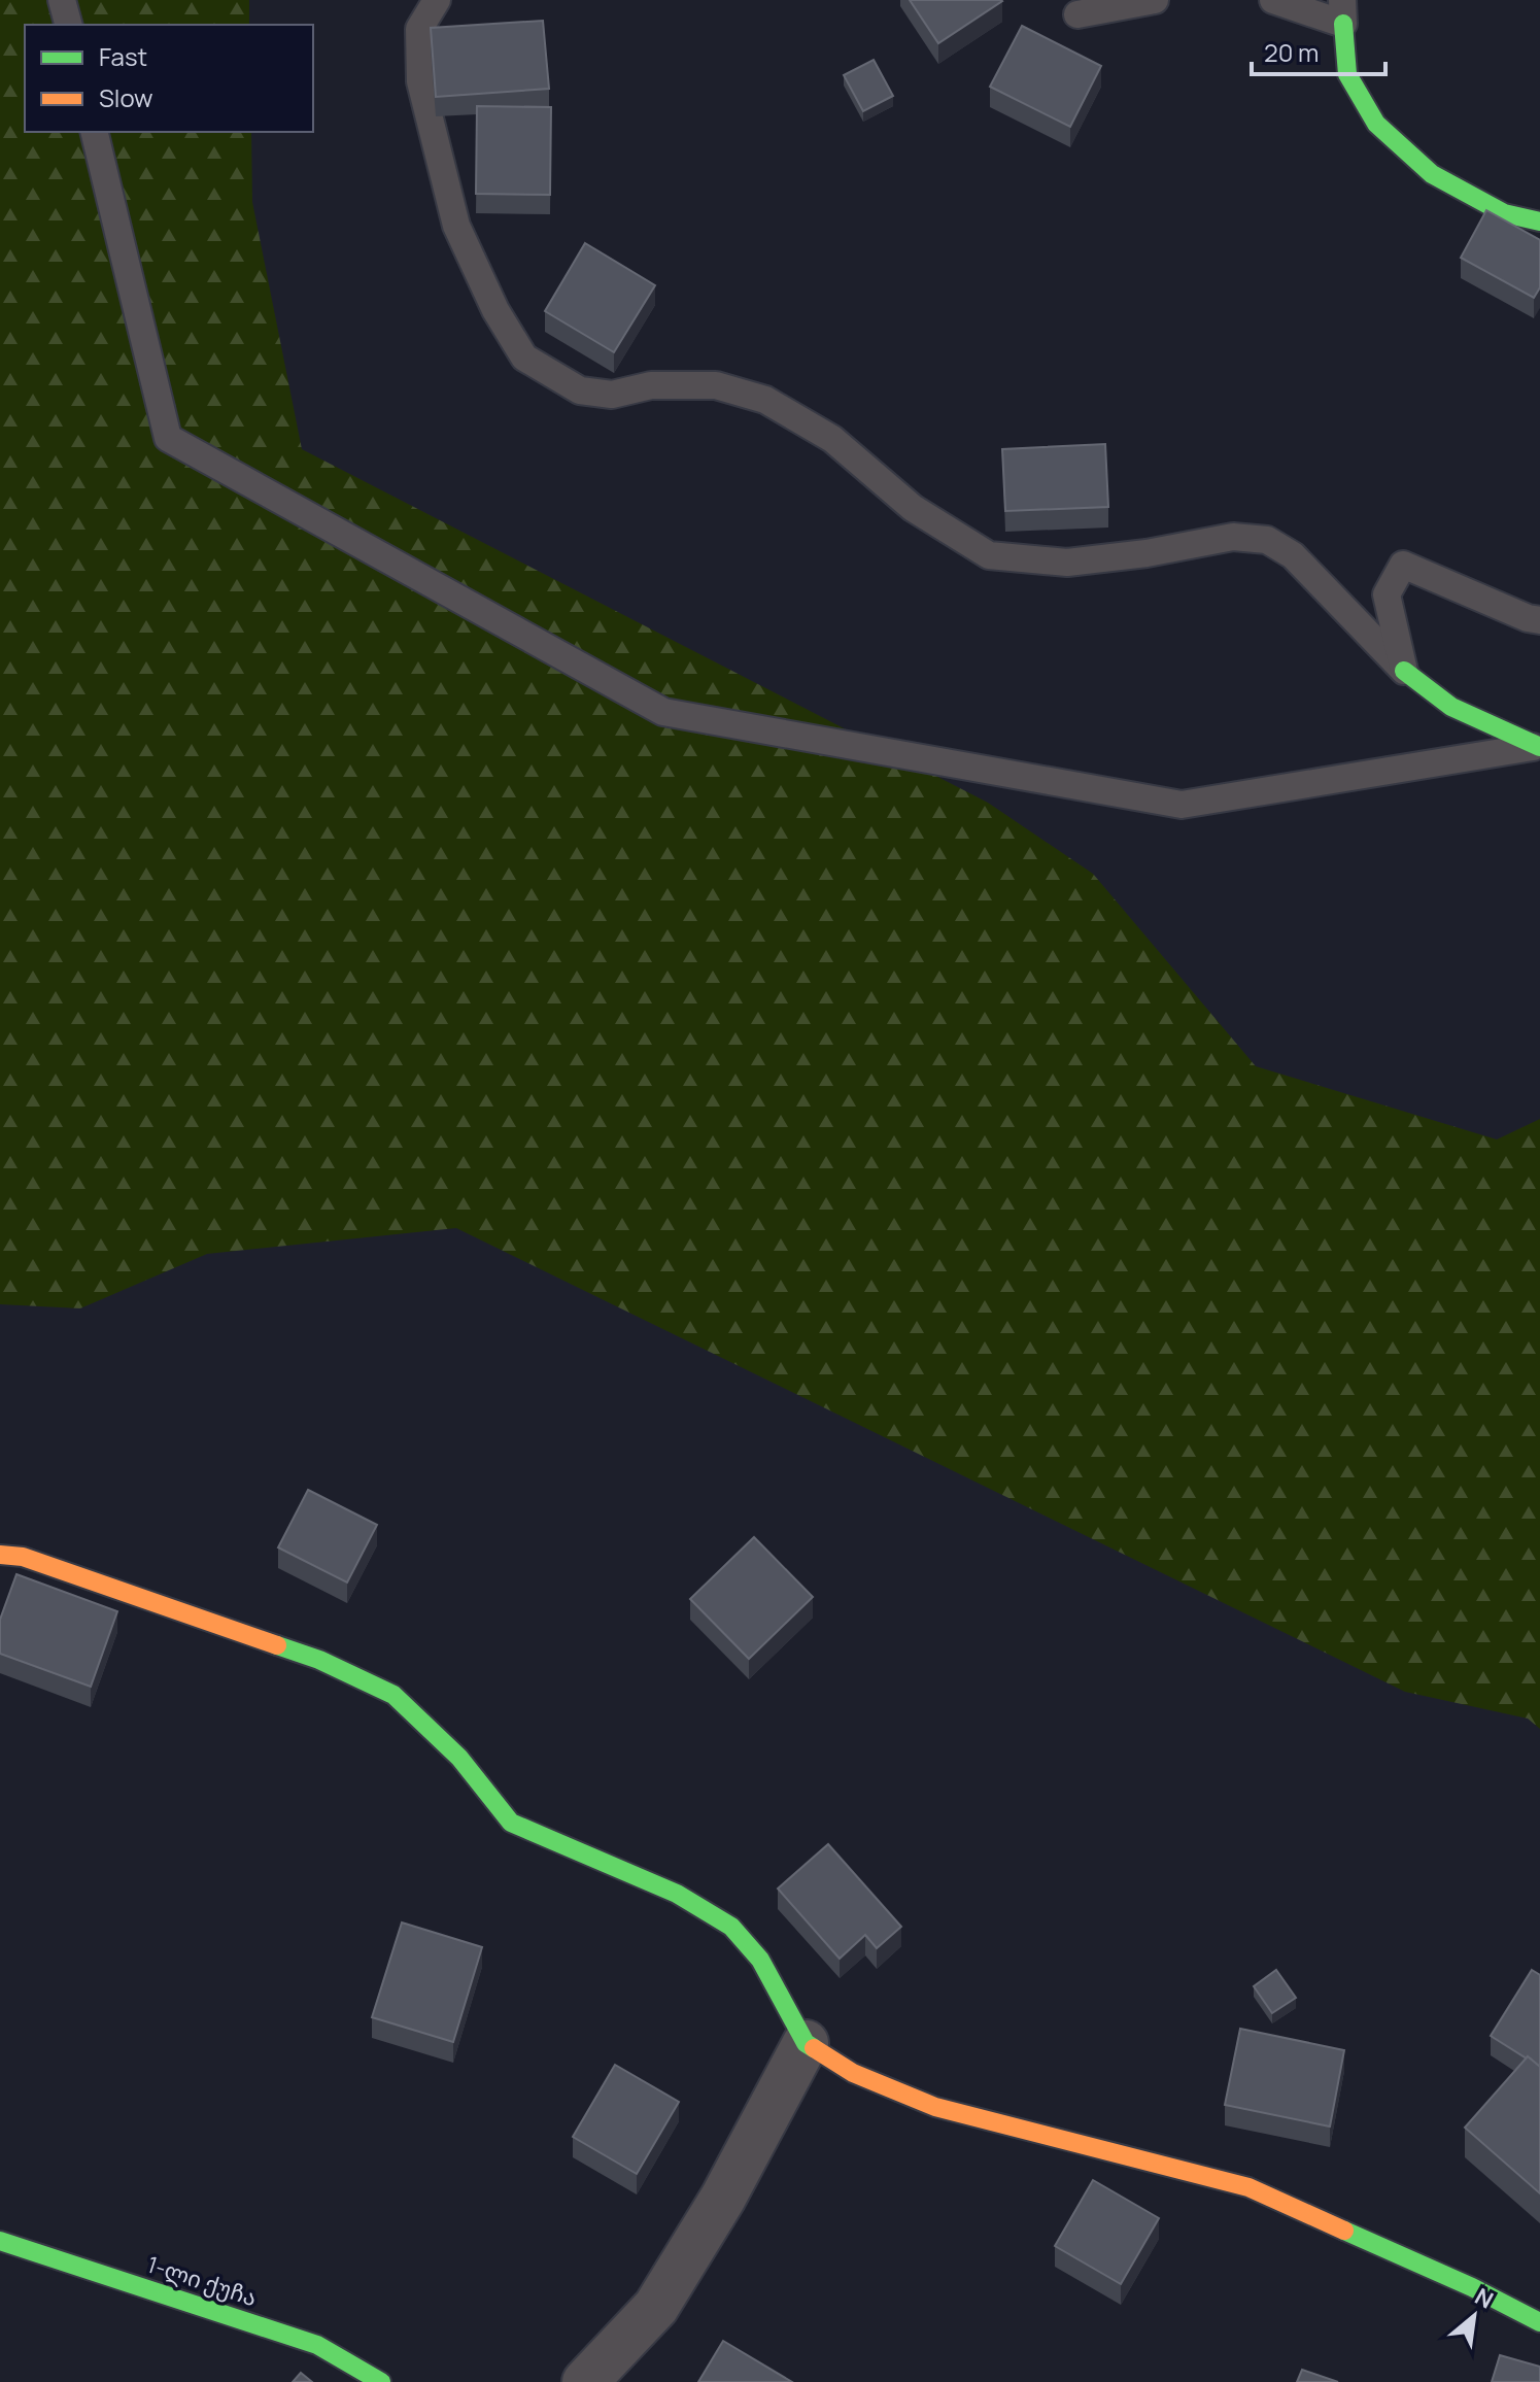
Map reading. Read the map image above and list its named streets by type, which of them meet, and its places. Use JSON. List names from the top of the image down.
{
  "streets": {
    "street": ["1-ლი ქუჩა"]
  },
  "legend": ["Fast", "Slow"],
  "scale_bar": "20 m",
  "north": "top right"
}
